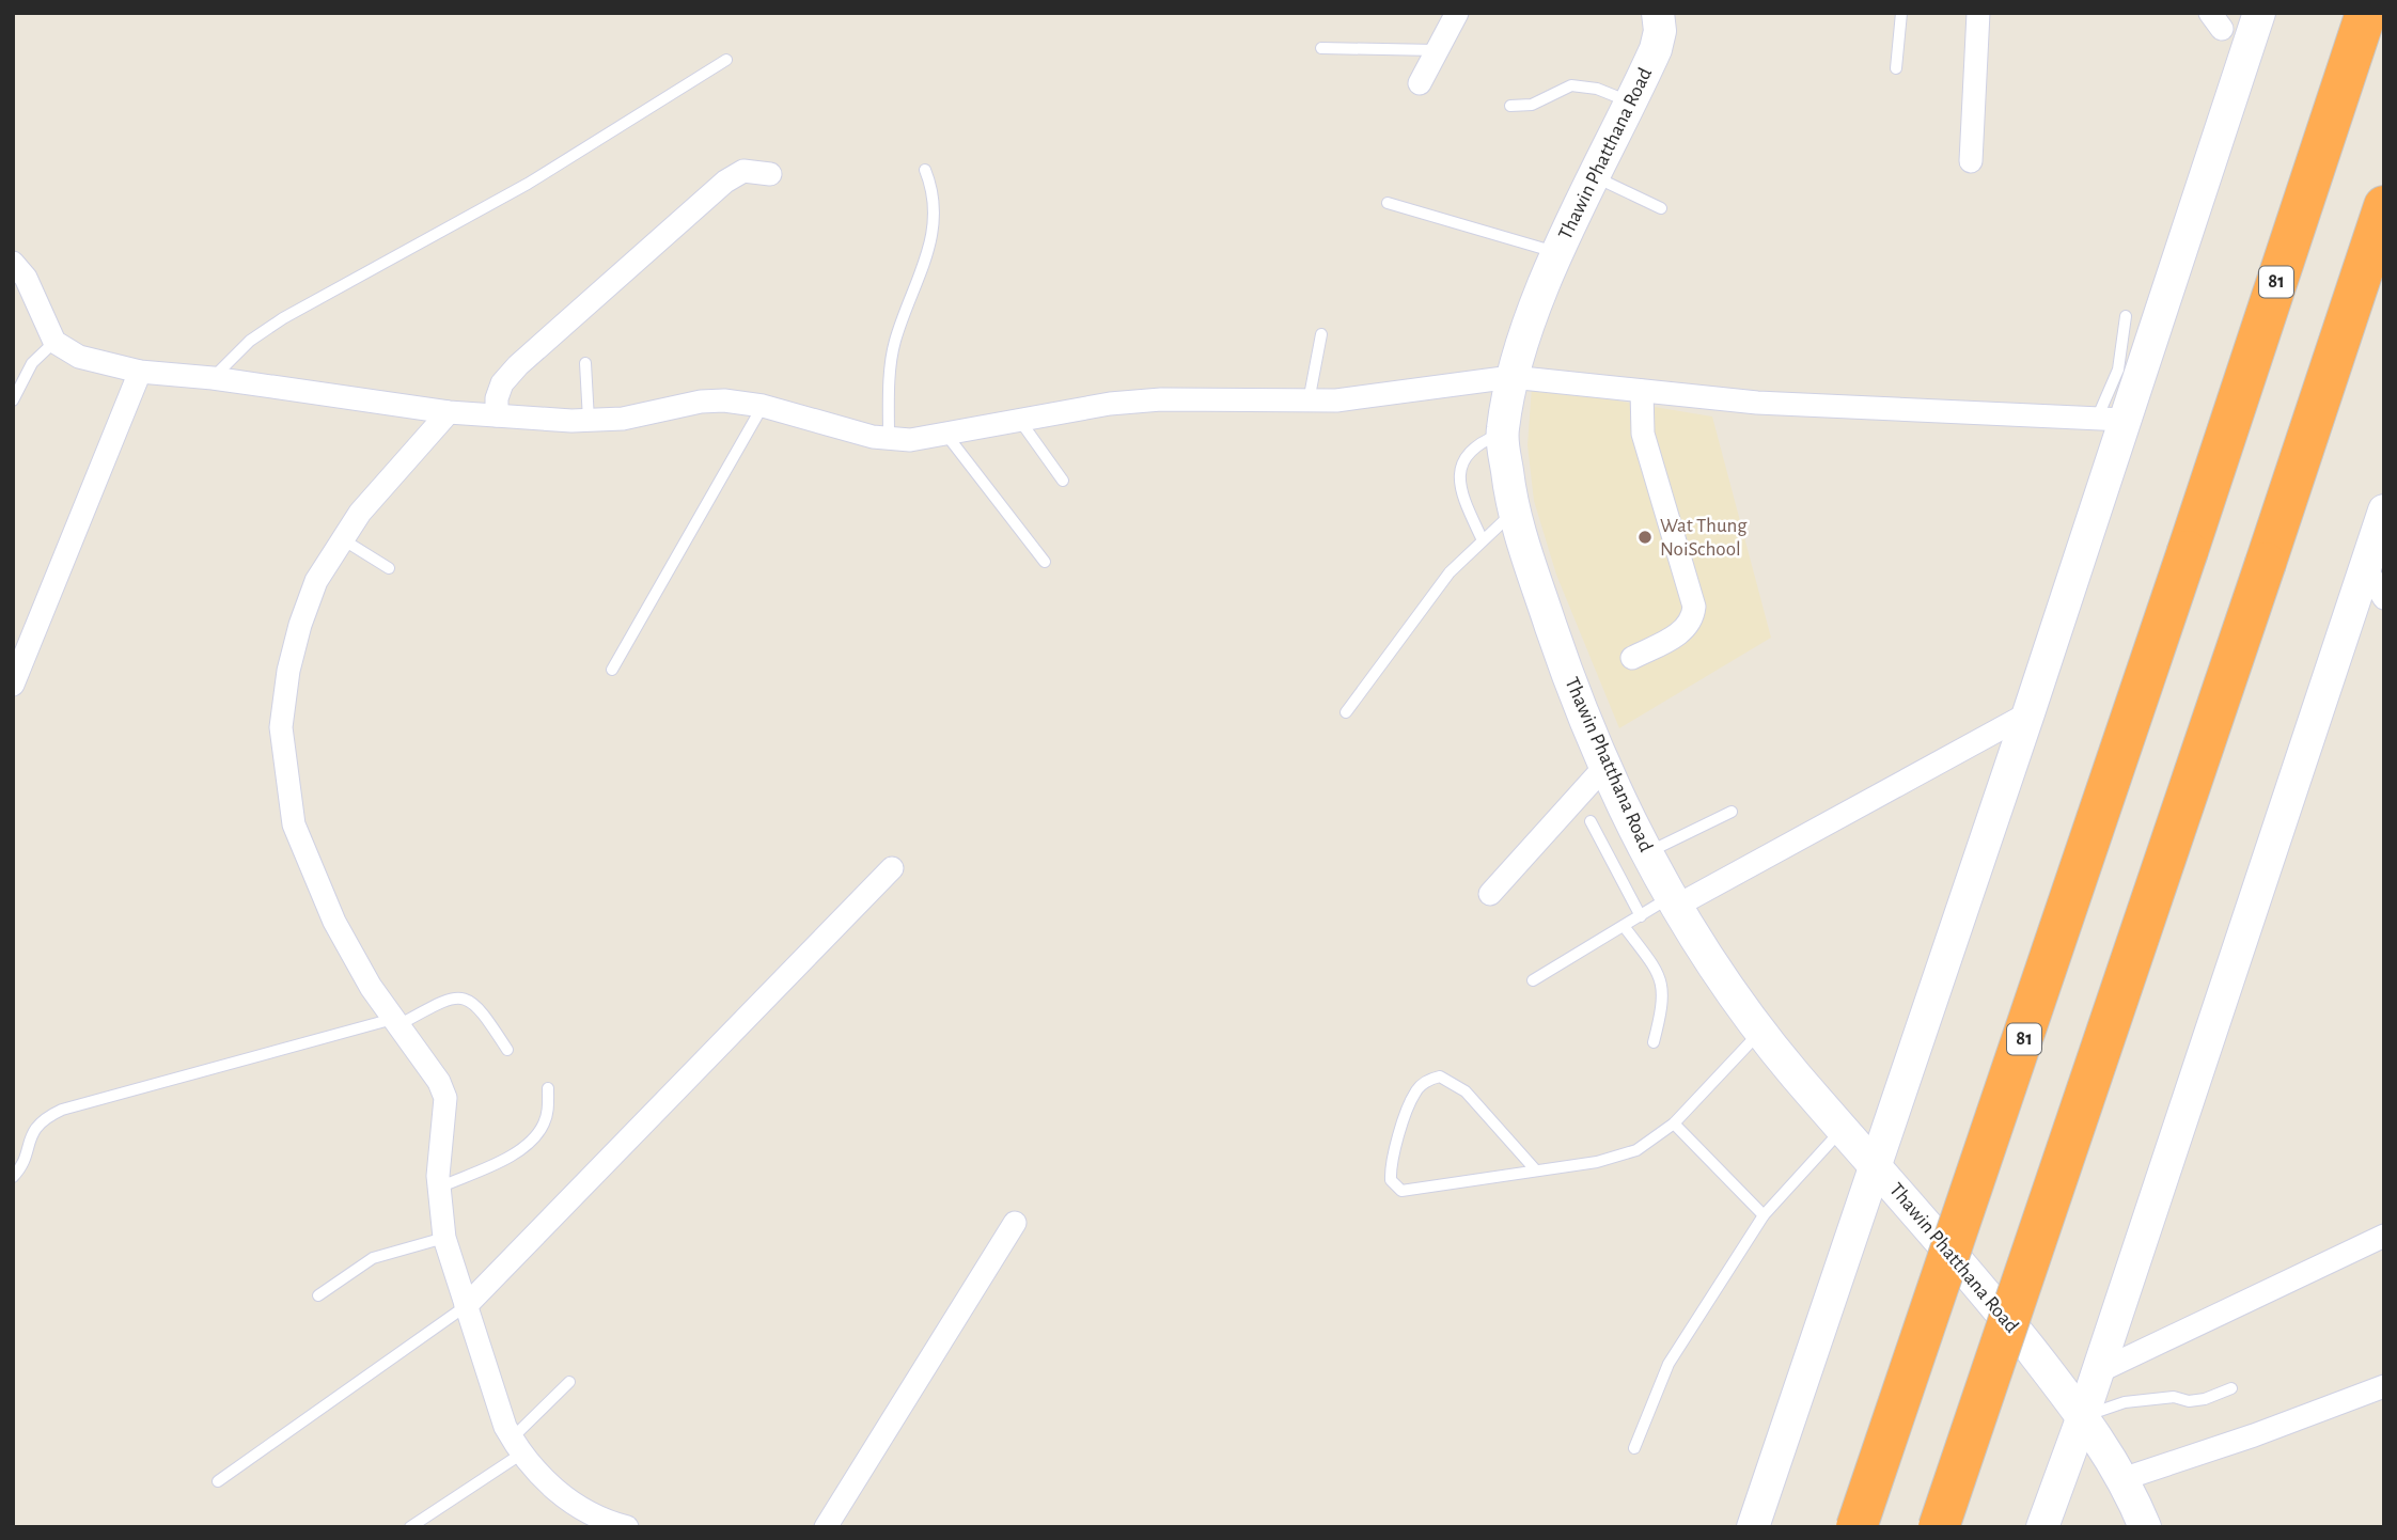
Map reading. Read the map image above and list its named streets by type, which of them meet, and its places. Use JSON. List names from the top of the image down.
{
  "streets": {
    "highway": ["81"],
    "main road": ["Thawin Phatthana Road"]
  },
  "places": ["Wat Thung NoiSchool"]
}
